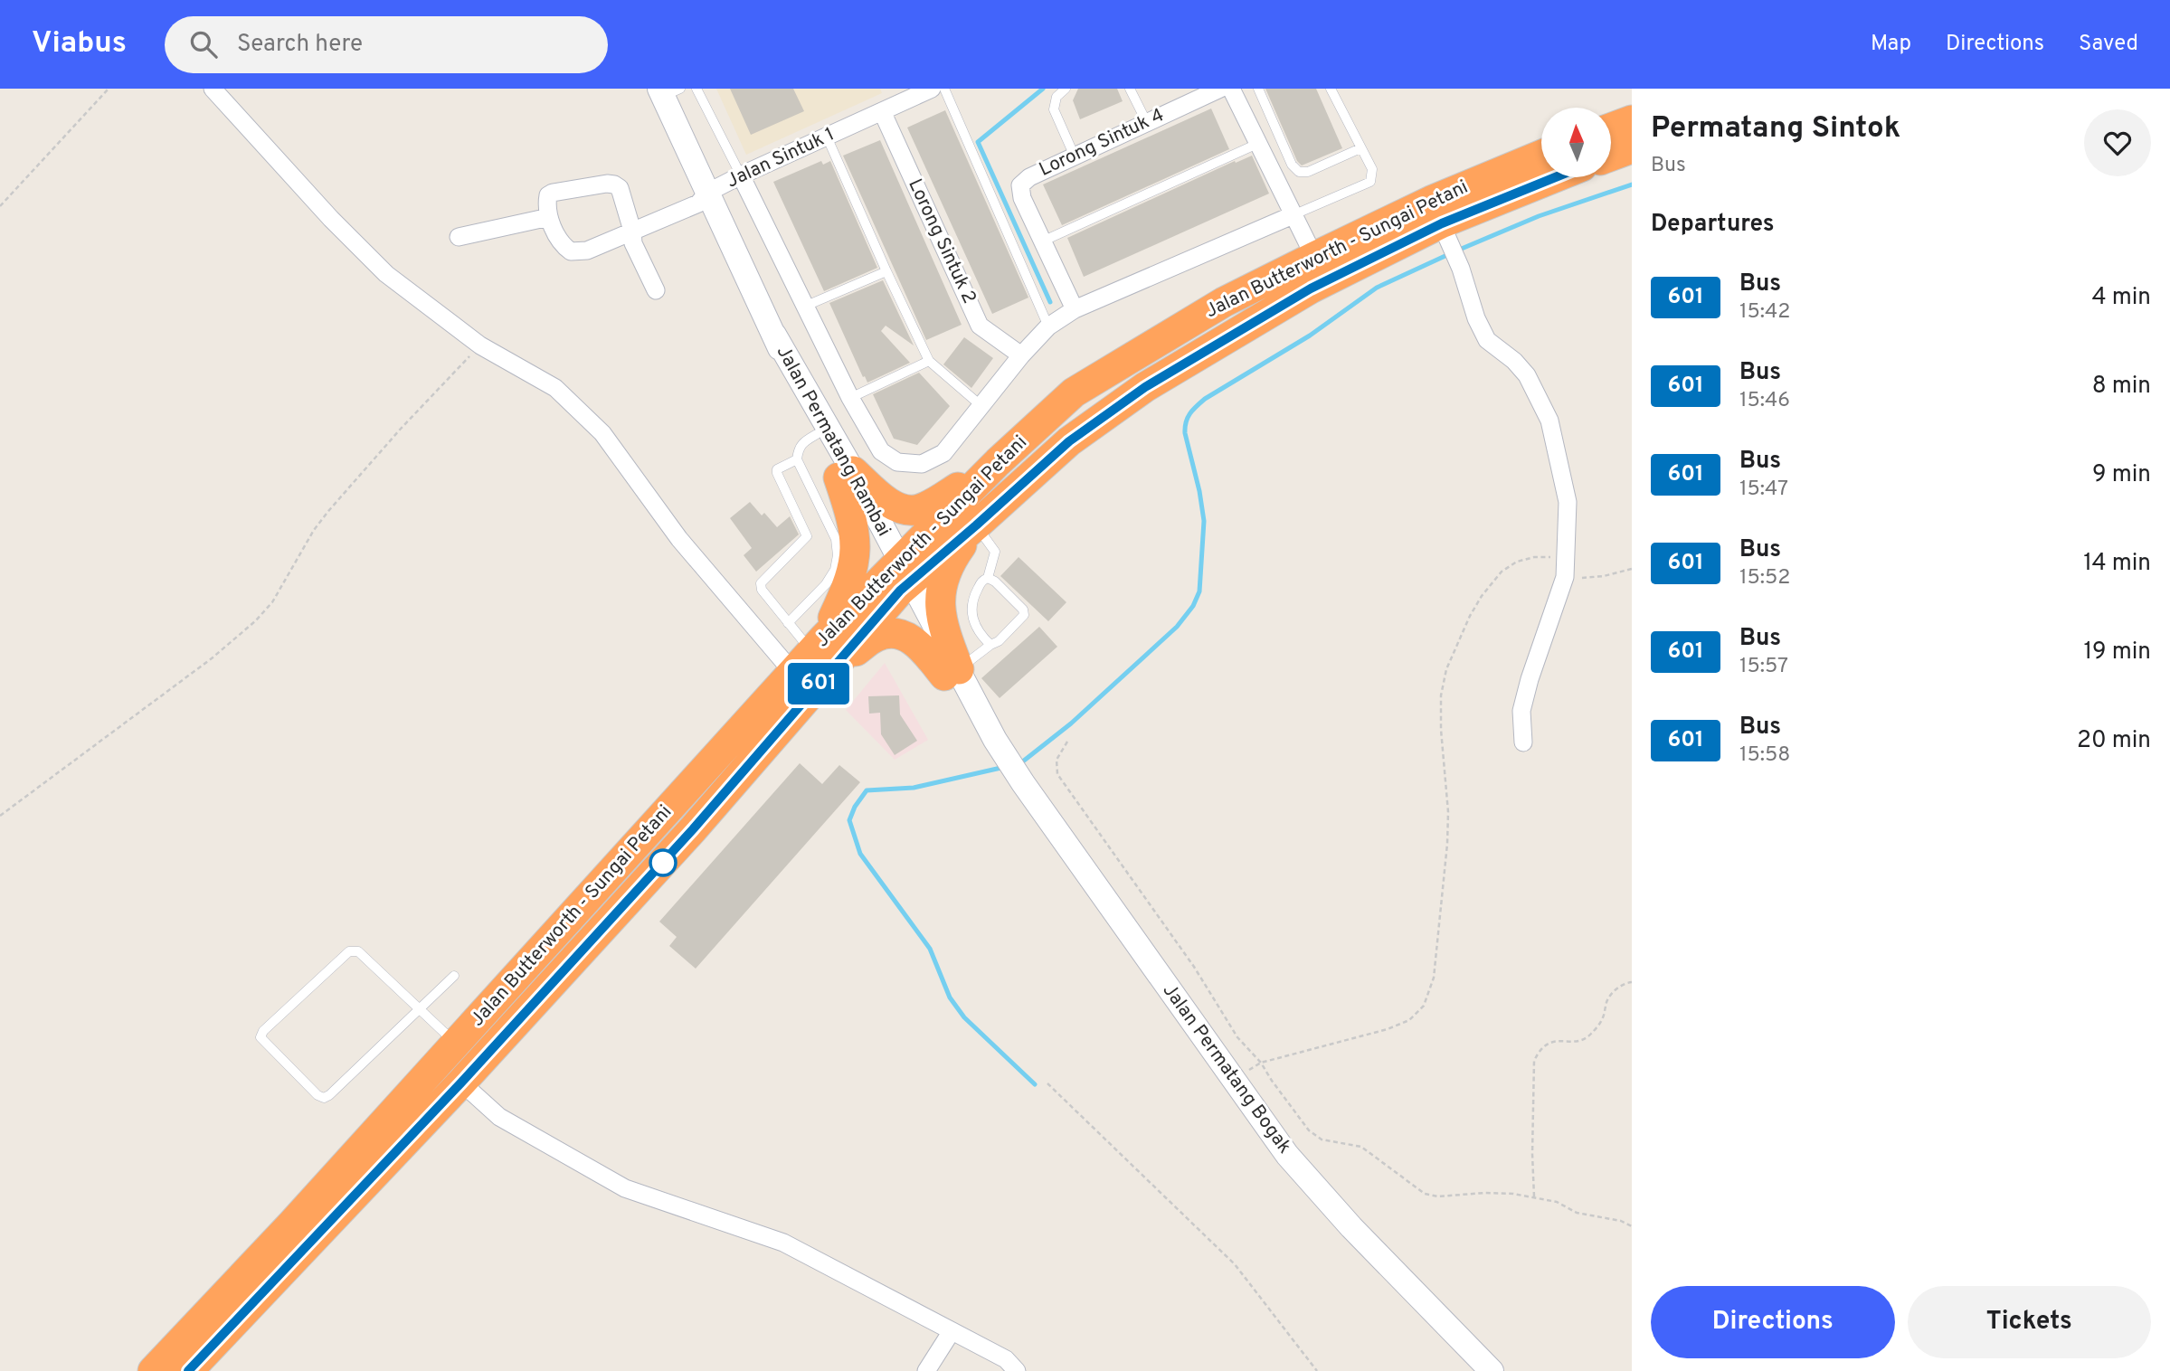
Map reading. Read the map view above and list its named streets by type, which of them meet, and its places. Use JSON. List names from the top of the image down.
{
  "streets": {
    "highway": ["Jalan Butterworth - Sungai Petani"],
    "street": [
      "Lorong Sintuk 4",
      "Jalan Sintuk 1",
      "Lorong Sintuk 2",
      "Jalan Permatang Rambai",
      "Jalan Permatang Bogak"
    ]
  },
  "crossings": [
    ["Jalan Sintuk 1", "Lorong Sintuk 2"],
    ["Jalan Sintuk 1", "Jalan Permatang Rambai"],
    ["Jalan Butterworth - Sungai Petani", "Jalan Permatang Rambai"],
    ["Jalan Butterworth - Sungai Petani", "Jalan Permatang Bogak"],
    ["Jalan Permatang Rambai", "Jalan Permatang Bogak"]
  ],
  "lines": ["bus line 601"],
  "north": "top",
  "page": {
    "header": "Viabus",
    "search": "Search here",
    "nav": ["Map", "Directions", "Saved"],
    "on_map": "601",
    "heading": [
      ["Permatang Sintok", "Bus"],
      "Departures"
    ],
    "list": [
      {
        "mark": "601",
        "name": "Bus",
        "note": "15:42",
        "value": "4 min"
      },
      {
        "mark": "601",
        "name": "Bus",
        "note": "15:46",
        "value": "8 min"
      },
      {
        "mark": "601",
        "name": "Bus",
        "note": "15:47",
        "value": "9 min"
      },
      {
        "mark": "601",
        "name": "Bus",
        "note": "15:52",
        "value": "14 min"
      },
      {
        "mark": "601",
        "name": "Bus",
        "note": "15:57",
        "value": "19 min"
      },
      {
        "mark": "601",
        "name": "Bus",
        "note": "15:58",
        "value": "20 min"
      }
    ],
    "buttons": ["Directions", "Tickets"]
  }
}
